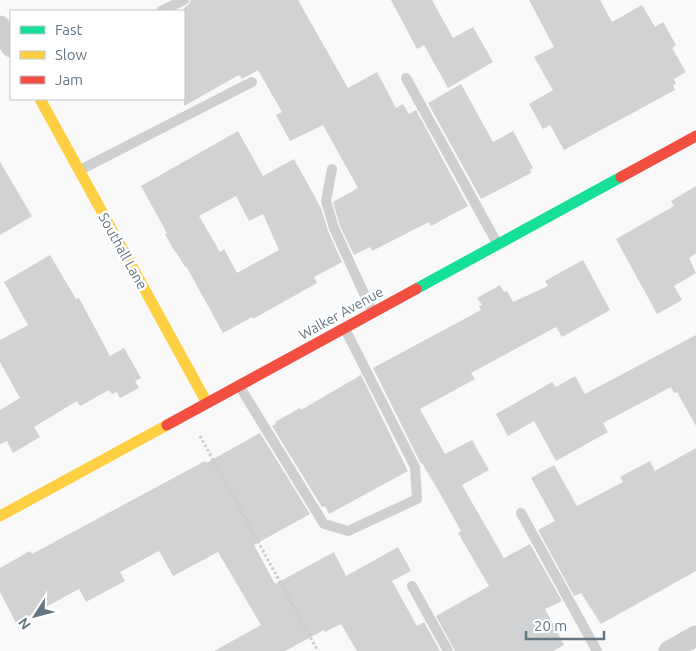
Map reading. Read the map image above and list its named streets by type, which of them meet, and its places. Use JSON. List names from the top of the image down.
{
  "streets": {
    "street": ["Southall Lane", "Walker Avenue"]
  },
  "crossings": [
    ["Southall Lane", "Walker Avenue"]
  ],
  "legend": ["Fast", "Slow", "Jam"],
  "scale_bar": "20 m",
  "north": "bottom left"
}
